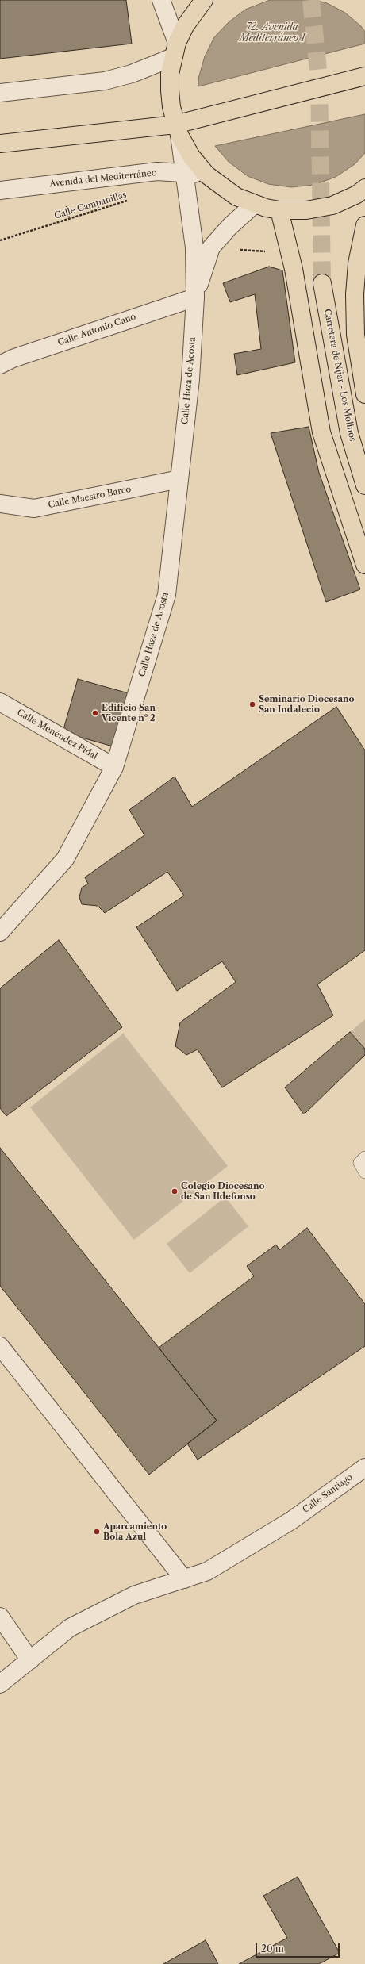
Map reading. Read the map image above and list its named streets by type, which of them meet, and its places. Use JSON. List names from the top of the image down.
{
  "streets": {
    "main road": ["Carretera de Níjar - Los Molinos"],
    "street": [
      "Avenida del Mediterráneo",
      "Calle Antonio Cano",
      "Calle Haza de Acosta",
      "Calle Maestro Barco",
      "Calle Menéndez Pidal",
      "Calle Santiago"
    ],
    "path": ["Calle Campanillas"]
  },
  "crossings": [
    ["Avenida del Mediterráneo", "Calle Haza de Acosta"],
    ["Calle Antonio Cano", "Calle Haza de Acosta"],
    ["Calle Haza de Acosta", "Calle Maestro Barco"],
    ["Calle Haza de Acosta", "Calle Menéndez Pidal"]
  ],
  "water": ["72. Avenida Mediterráneo I"],
  "places": [
    "Seminario Diocesano San Indalecio",
    "Edificio San Vicente nº 2",
    "Colegio Diocesano de San Ildefonso",
    "Aparcamiento Bola Azul"
  ],
  "scale_bar": "20 m"
}
